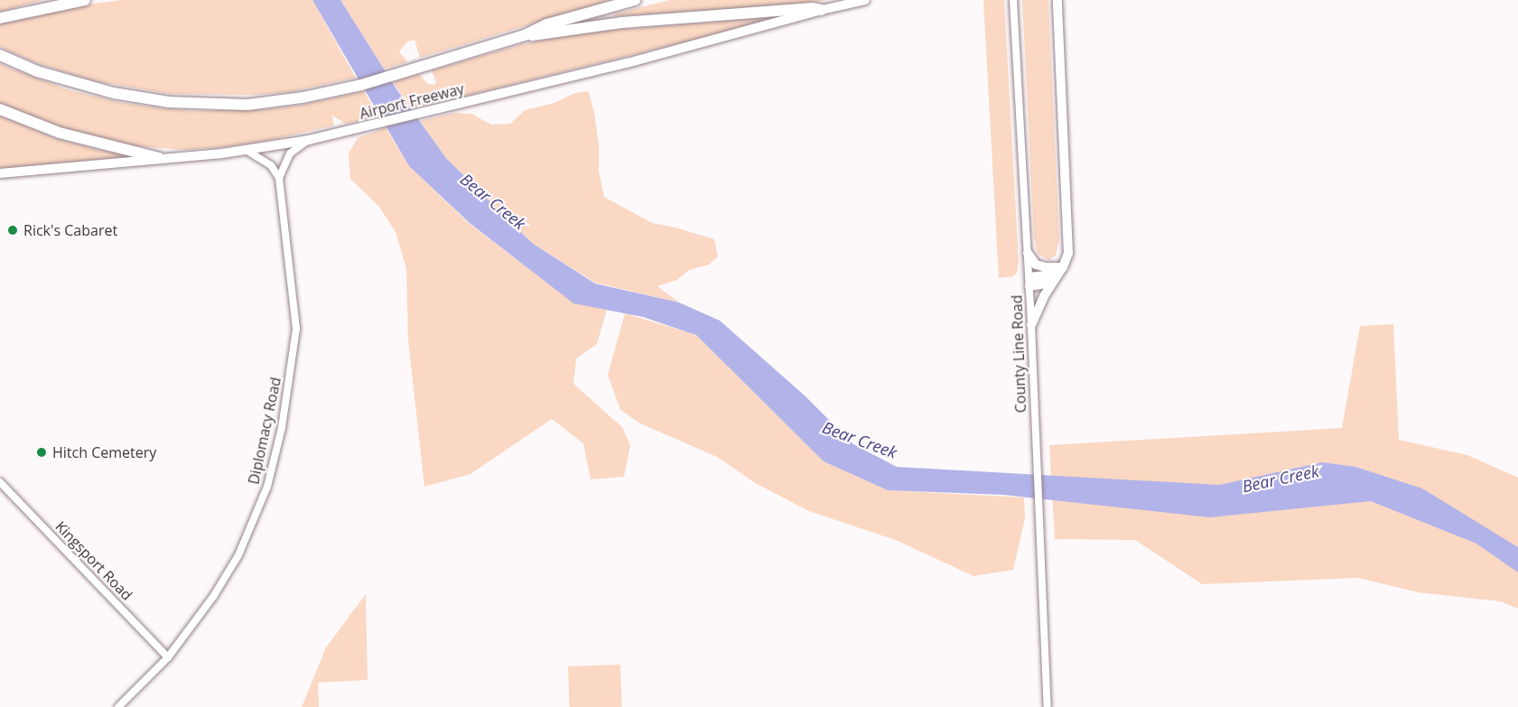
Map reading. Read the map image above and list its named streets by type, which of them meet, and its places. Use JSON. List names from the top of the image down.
{
  "streets": {
    "main road": ["Airport Freeway"],
    "street": ["County Line Road", "Diplomacy Road", "Kingsport Road"]
  },
  "crossings": [
    ["Diplomacy Road", "Kingsport Road"]
  ],
  "water": ["Bear Creek"],
  "places": ["Rick's Cabaret", "Hitch Cemetery"]
}
